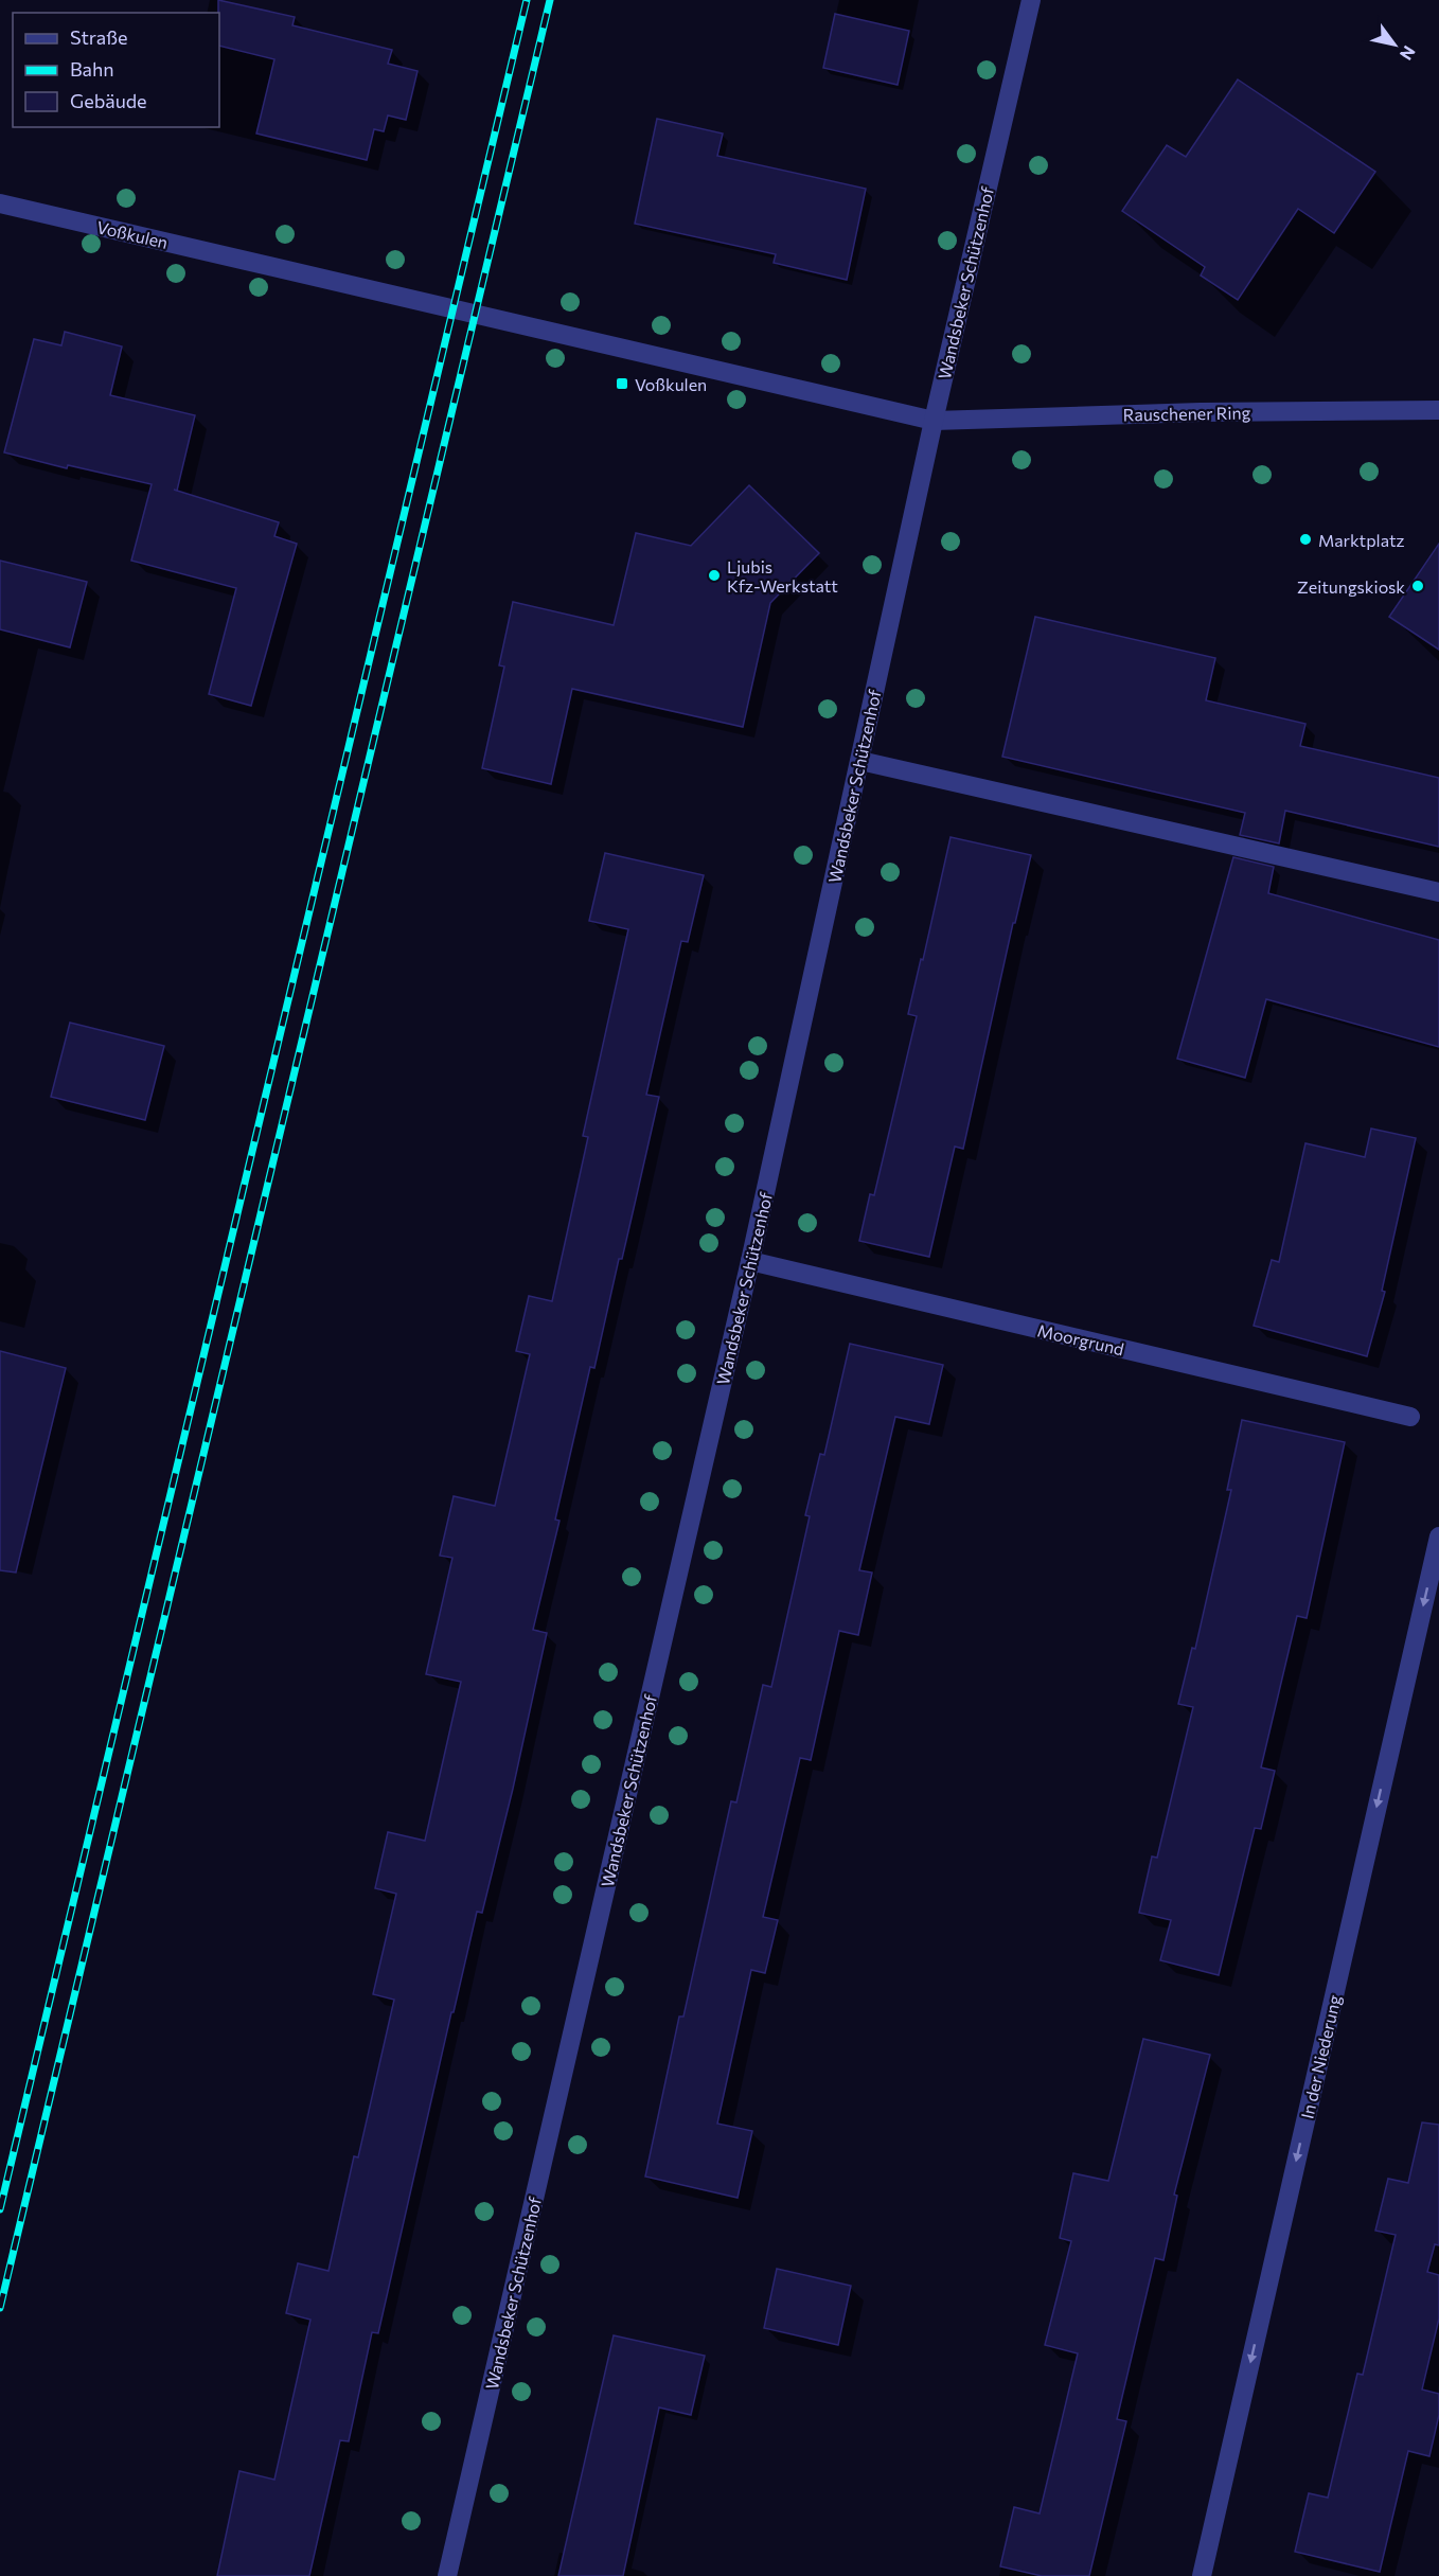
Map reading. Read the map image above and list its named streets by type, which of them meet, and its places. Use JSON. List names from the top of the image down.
{
  "streets": {
    "street": [
      "Voßkulen",
      "Wandsbeker Schützenhof",
      "Rauschener Ring",
      "Moorgrund",
      "In der Niederung"
    ]
  },
  "crossings": [
    ["Voßkulen", "Wandsbeker Schützenhof"],
    ["Voßkulen", "Rauschener Ring"],
    ["Wandsbeker Schützenhof", "Rauschener Ring"],
    ["Wandsbeker Schützenhof", "Moorgrund"]
  ],
  "one_way": ["In der Niederung"],
  "places": {
    "transit": ["Voßkulen"],
    "other": ["Marktplatz", "Ljubis Kfz-Werkstatt", "Zeitungskiosk"]
  },
  "legend": ["Straße", "Bahn", "Gebäude"],
  "north": "bottom right"
}
